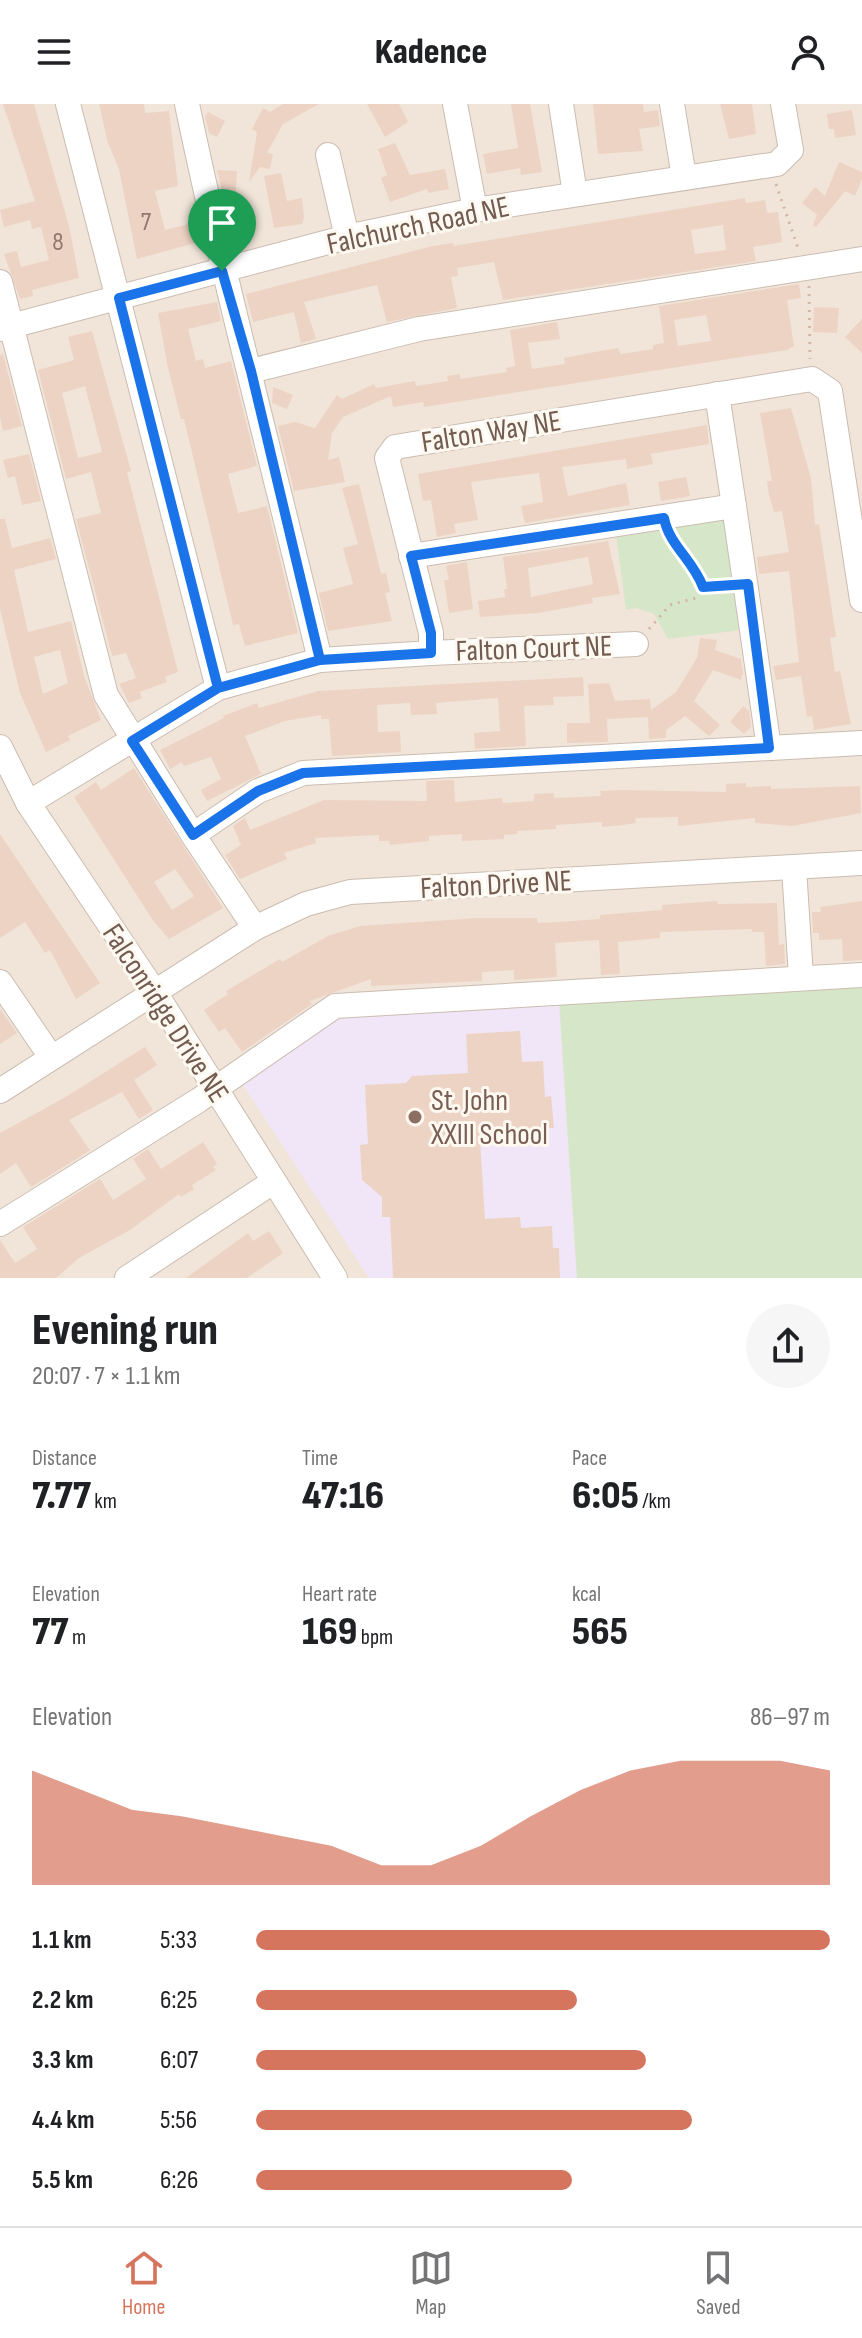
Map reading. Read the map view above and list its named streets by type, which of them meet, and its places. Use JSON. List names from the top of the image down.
{
  "streets": {
    "street": [
      "Falchurch Road NE",
      "Falton Way NE",
      "Falton Court NE",
      "Falton Drive NE",
      "Falconridge Drive NE"
    ]
  },
  "crossings": [
    ["Falton Way NE", "Falton Court NE"],
    ["Falton Drive NE", "Falconridge Drive NE"]
  ],
  "places": ["St. John XXIII School"],
  "house_numbers": ["7", "8"],
  "page": {
    "header": "Kadence",
    "heading": ["Evening run", "20:07 · 7 × 1.1 km"],
    "stats": [
      ["Distance", "7.77 km"],
      ["Time", "47:16"],
      ["Pace", "6:05 /km"],
      ["Elevation", "77 m"],
      ["Heart rate", "169 bpm"],
      ["kcal", "565"]
    ],
    "chart": ["Elevation", "86–97 m"],
    "list": [
      {
        "name": "1.1 km",
        "note": "5:33"
      },
      {
        "name": "2.2 km",
        "note": "6:25"
      },
      {
        "name": "3.3 km",
        "note": "6:07"
      },
      {
        "name": "4.4 km",
        "note": "5:56"
      },
      {
        "name": "5.5 km",
        "note": "6:26"
      }
    ],
    "tabs": ["Home", "Map", "Saved"]
  }
}
